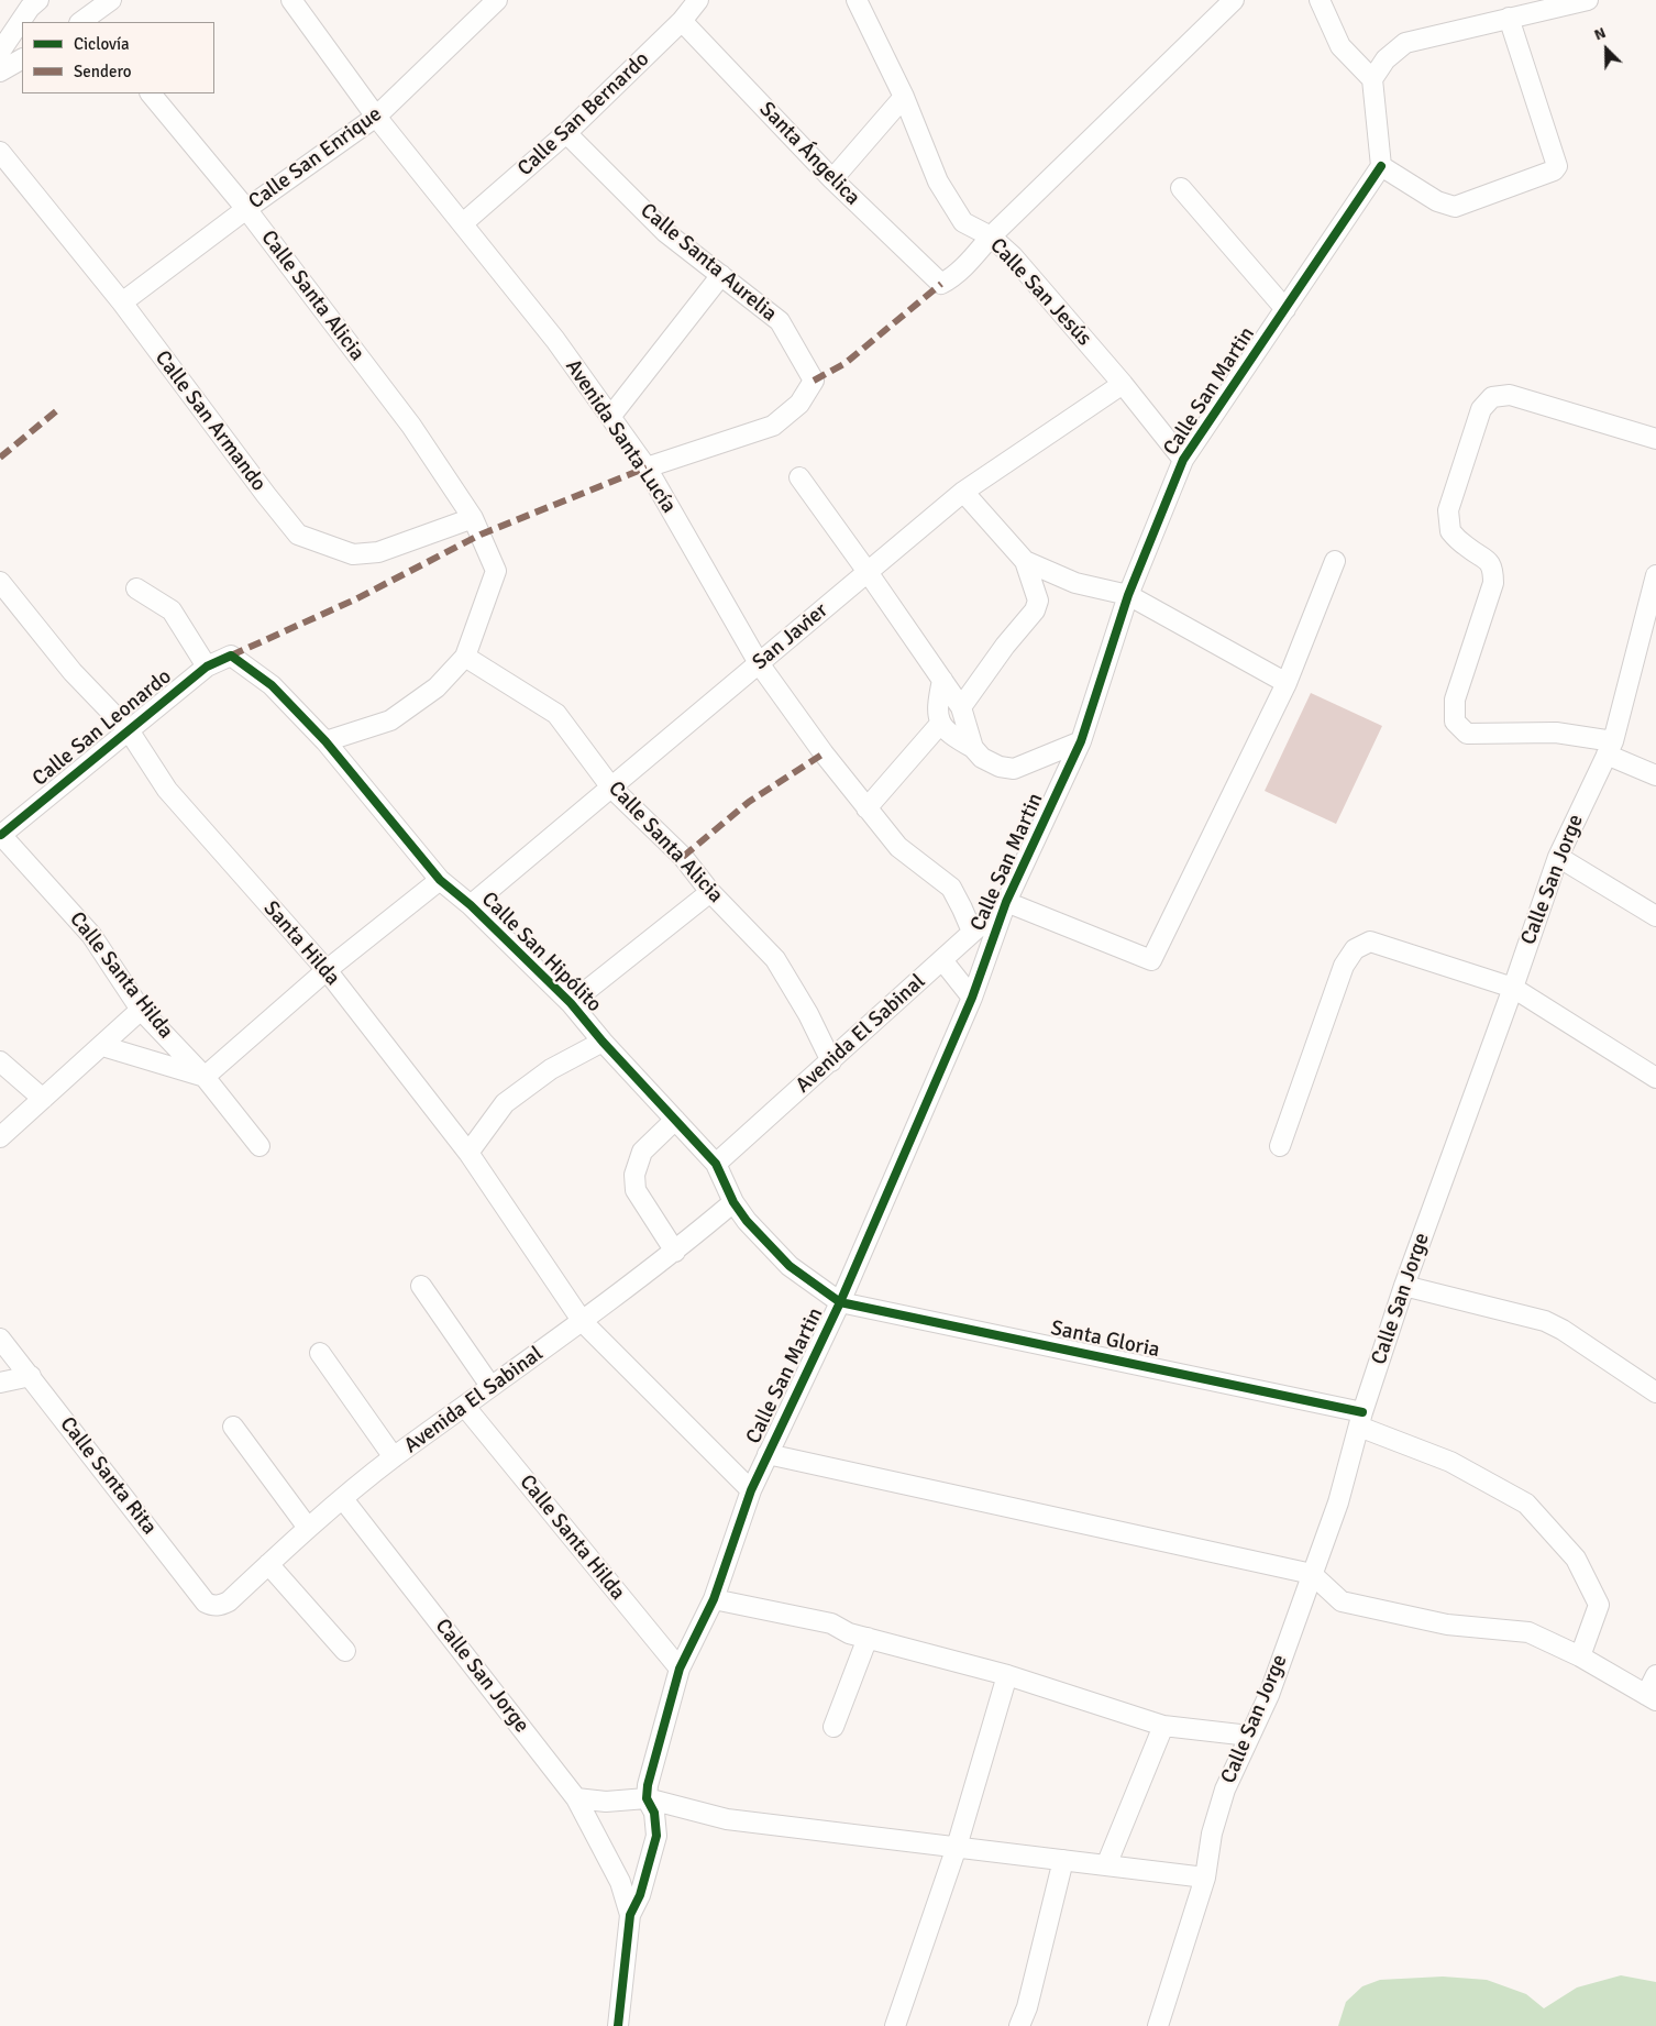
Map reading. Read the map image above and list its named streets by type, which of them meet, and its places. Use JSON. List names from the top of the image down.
{
  "streets": {
    "street": [
      "Calle San Bernardo",
      "Santa Ángelica",
      "Calle San Enrique",
      "Calle Santa Aurelia",
      "Calle San Jesús",
      "Calle Santa Alicia",
      "Calle San Martin",
      "Calle San Armando",
      "Avenida Santa Lucía",
      "San Javier",
      "Calle San Leonardo",
      "Calle San Jorge",
      "Santa Hilda",
      "Calle San Hipólito",
      "Calle Santa Hilda",
      "Avenida El Sabinal",
      "Santa Gloria",
      "Calle Santa Rita"
    ]
  },
  "crossings": [
    ["Calle San Bernardo", "Santa Ángelica"],
    ["Calle San Bernardo", "Calle Santa Aurelia"],
    ["Calle San Bernardo", "Avenida Santa Lucía"],
    ["Santa Ángelica", "Calle San Jesús"],
    ["Calle San Enrique", "Calle Santa Alicia"],
    ["Calle San Enrique", "Calle San Armando"],
    ["Calle San Enrique", "Avenida Santa Lucía"],
    ["Calle Santa Aurelia", "Avenida Santa Lucía"],
    ["Calle San Jesús", "Calle San Martin"],
    ["Calle San Jesús", "San Javier"],
    ["Calle Santa Alicia", "Calle San Armando"],
    ["Calle Santa Alicia", "San Javier"],
    ["Calle Santa Alicia", "Avenida El Sabinal"],
    ["Calle San Martin", "Santa Hilda"],
    ["Calle San Martin", "Calle San Hipólito"],
    ["Calle San Martin", "Calle Santa Hilda"],
    ["Calle San Martin", "Avenida El Sabinal"],
    ["Calle San Martin", "Santa Gloria"],
    ["Avenida Santa Lucía", "San Javier"],
    ["Avenida Santa Lucía", "Avenida El Sabinal"],
    ["San Javier", "Calle San Hipólito"],
    ["Calle San Leonardo", "Santa Hilda"],
    ["Calle San Leonardo", "Calle San Hipólito"],
    ["Calle San Leonardo", "Calle Santa Hilda"],
    ["Calle San Jorge", "Avenida El Sabinal"],
    ["Calle San Jorge", "Santa Gloria"],
    ["Santa Hilda", "Avenida El Sabinal"],
    ["Calle San Hipólito", "Avenida El Sabinal"],
    ["Calle San Hipólito", "Santa Gloria"],
    ["Calle Santa Hilda", "Avenida El Sabinal"],
    ["Avenida El Sabinal", "Calle Santa Rita"]
  ],
  "legend": ["Ciclovía", "Sendero"],
  "north": "top left"
}
